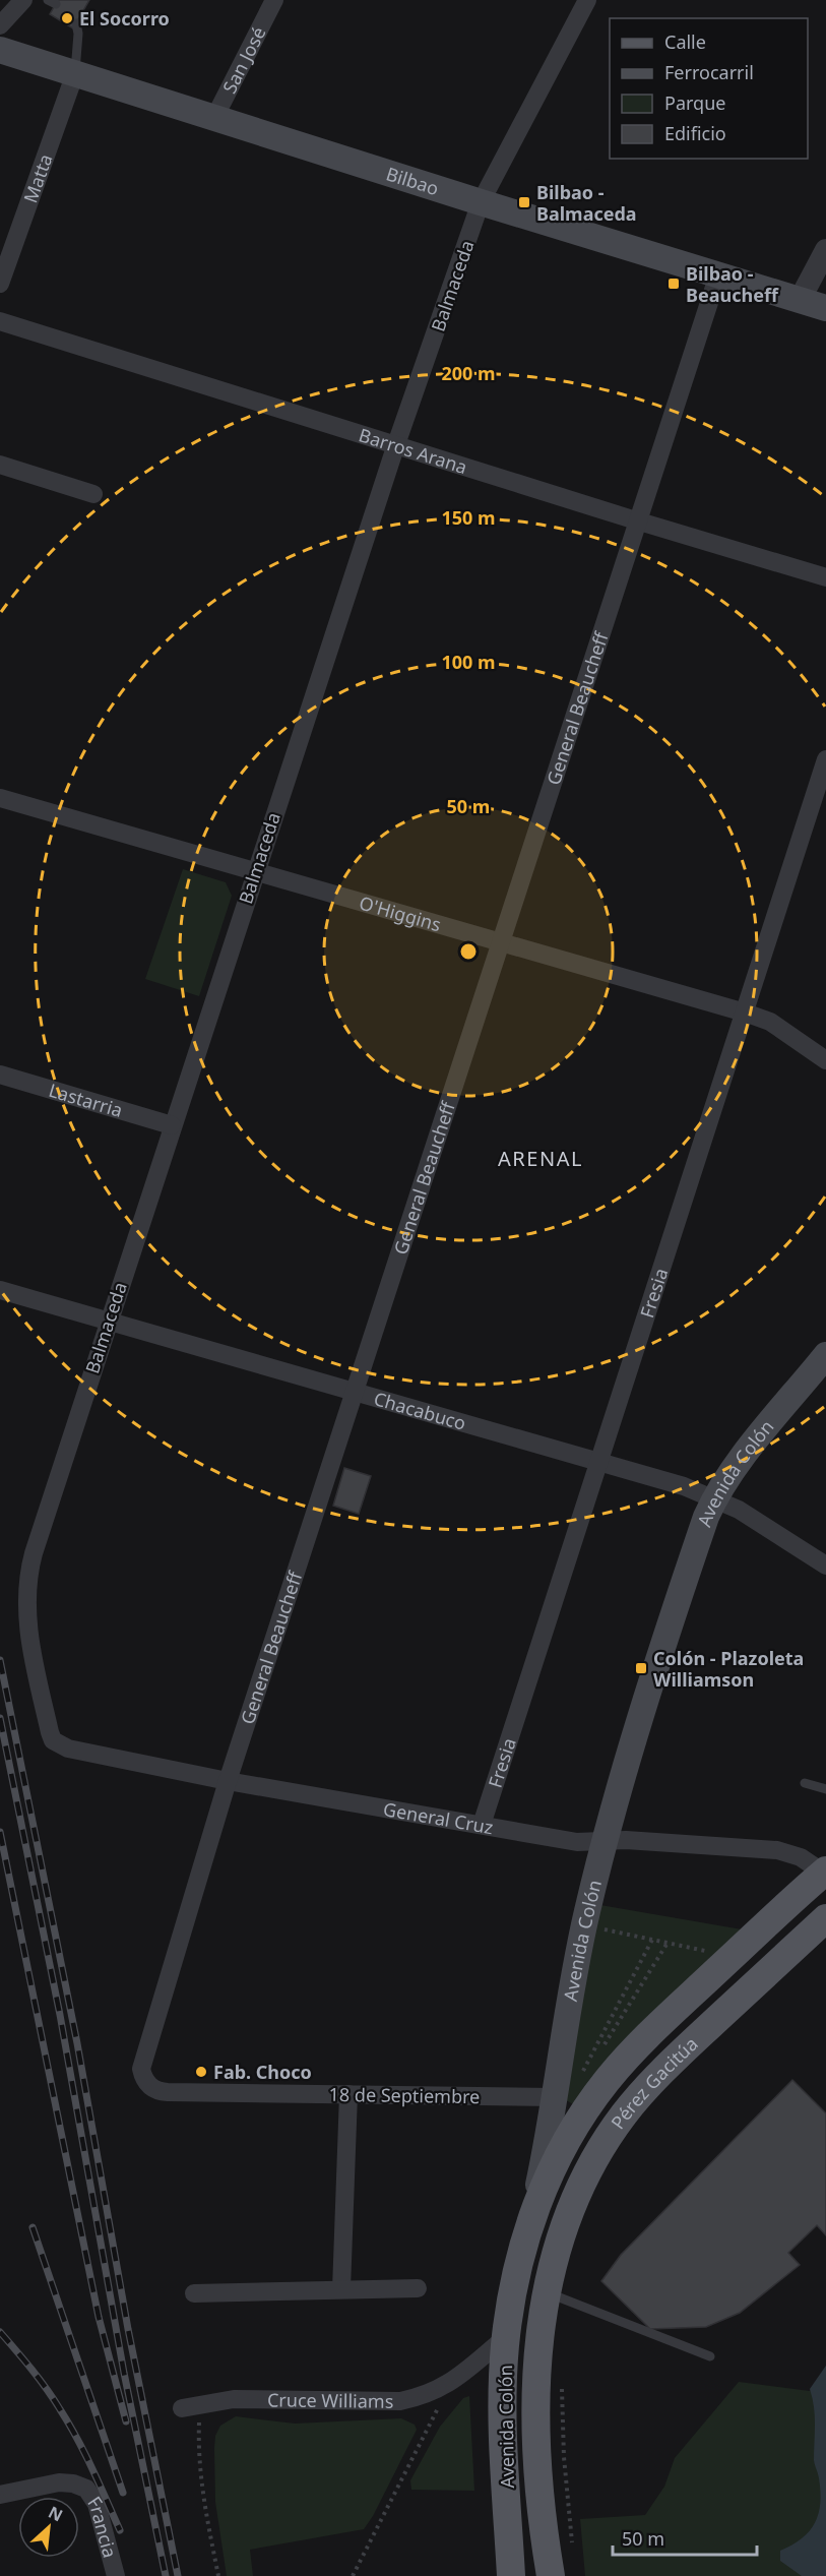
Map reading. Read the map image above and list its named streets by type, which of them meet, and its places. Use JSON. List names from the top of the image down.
{
  "streets": {
    "main road": ["Bilbao", "Avenida Colón", "Pérez Gacitúa"],
    "street": [
      "San José",
      "Matta",
      "Balmaceda",
      "Barros Arana",
      "General Beaucheff",
      "O'Higgins",
      "Lastarria",
      "Fresia",
      "Chacabuco",
      "General Cruz",
      "18 de Septiembre",
      "Cruce Williams",
      "Francia"
    ]
  },
  "crossings": [
    ["San José", "Bilbao"],
    ["Matta", "Bilbao"],
    ["Bilbao", "Balmaceda"],
    ["Bilbao", "General Beaucheff"],
    ["Balmaceda", "Barros Arana"],
    ["Balmaceda", "O'Higgins"],
    ["Balmaceda", "Lastarria"],
    ["Balmaceda", "Chacabuco"],
    ["Balmaceda", "General Cruz"],
    ["Barros Arana", "General Beaucheff"],
    ["General Beaucheff", "O'Higgins"],
    ["General Beaucheff", "Chacabuco"],
    ["General Beaucheff", "General Cruz"],
    ["General Beaucheff", "18 de Septiembre"],
    ["O'Higgins", "Fresia"],
    ["Fresia", "Chacabuco"],
    ["Fresia", "General Cruz"],
    ["Chacabuco", "Avenida Colón"],
    ["Avenida Colón", "General Cruz"],
    ["Avenida Colón", "Pérez Gacitúa"],
    ["Avenida Colón", "18 de Septiembre"],
    ["Avenida Colón", "Cruce Williams"],
    ["General Cruz", "Pérez Gacitúa"]
  ],
  "districts": ["ARENAL"],
  "places": {
    "other": ["El Socorro", "Fab. Choco"],
    "transit": ["Bilbao - Balmaceda", "Bilbao - Beaucheff", "Colón - Plazoleta Williamson"]
  },
  "legend": [
    "Calle",
    "Ferrocarril",
    "Parque",
    "Edificio"
  ],
  "scale_bar": "50 m",
  "north": "top right",
  "rings": [
    "200 m",
    "150 m",
    "100 m",
    "50 m"
  ]
}
